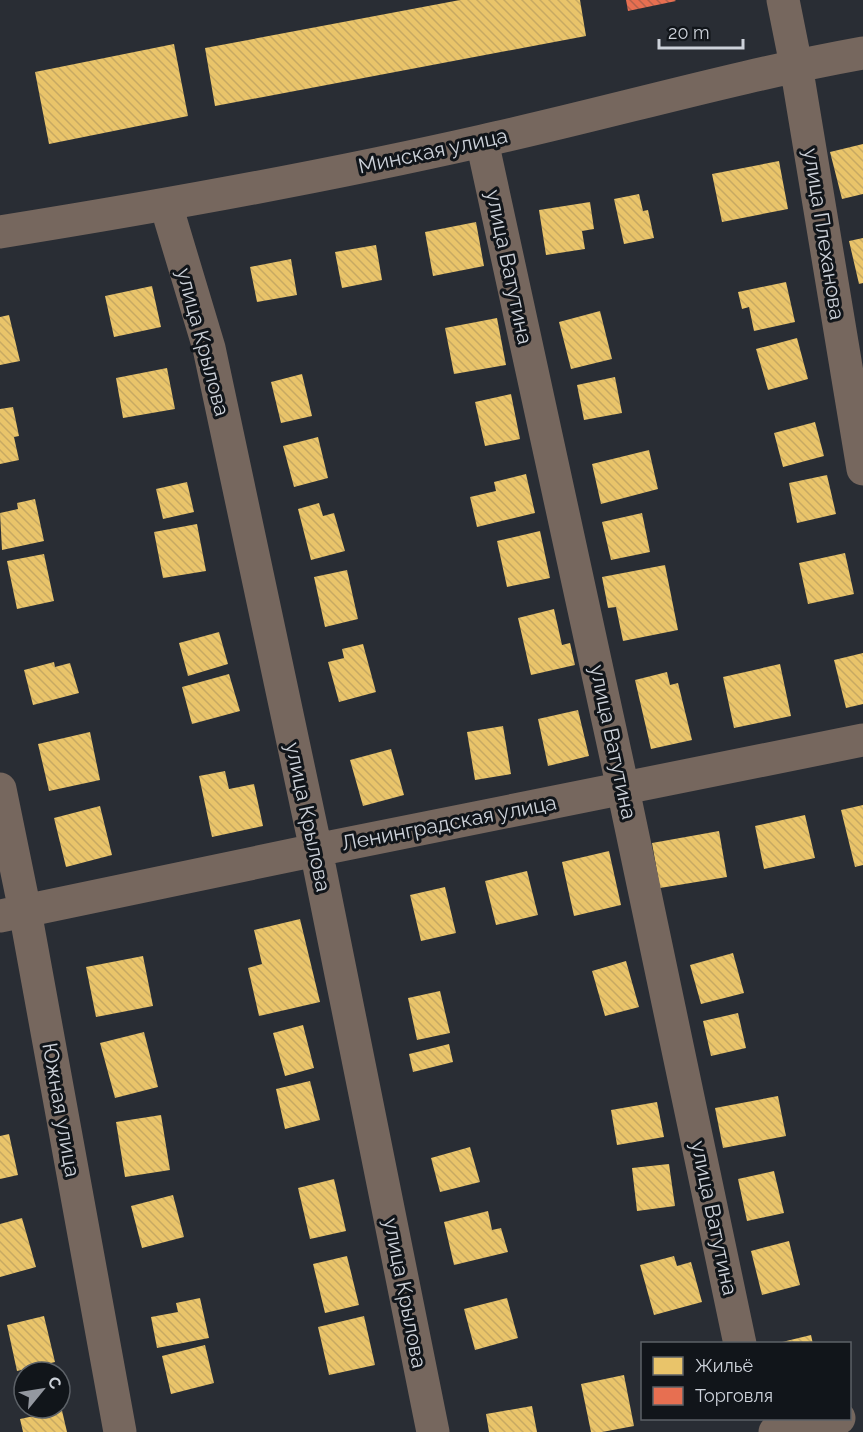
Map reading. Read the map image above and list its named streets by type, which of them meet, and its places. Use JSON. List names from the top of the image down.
{
  "streets": {
    "street": [
      "Минская улица",
      "улица Плеханова",
      "улица Ватутина",
      "улица Крылова",
      "Ленинградская улица",
      "Южная улица"
    ]
  },
  "crossings": [
    ["Минская улица", "улица Плеханова"],
    ["Минская улица", "улица Ватутина"],
    ["Минская улица", "улица Крылова"],
    ["улица Ватутина", "Ленинградская улица"],
    ["улица Крылова", "Ленинградская улица"],
    ["Ленинградская улица", "Южная улица"]
  ],
  "legend": ["Жильё", "Торговля"],
  "scale_bar": "20 m",
  "north": "top right"
}
